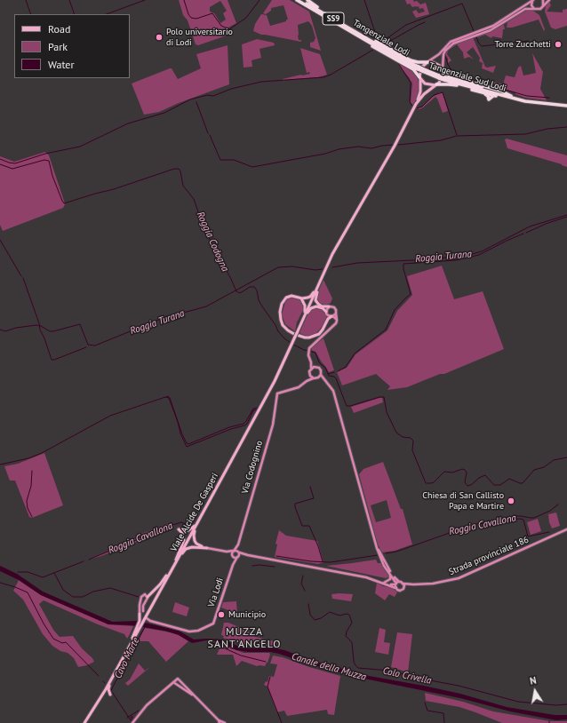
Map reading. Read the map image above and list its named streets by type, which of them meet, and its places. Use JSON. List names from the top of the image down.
{
  "streets": {
    "highway": ["SS9", "Tangenziale Lodi", "Tangenziale Sud Lodi"],
    "main road": ["Viale Alcide De Gasperi"],
    "street": ["Via Codognino", "Strada provinciale 186", "Via Lodi"]
  },
  "crossings": [
    ["Tangenziale Lodi", "Tangenziale Sud Lodi"],
    ["Via Codognino", "Via Lodi"]
  ],
  "districts": ["MUZZA SANT'ANGELO"],
  "water": [
    "Roggia Codogna",
    "Roggia Turana",
    "Roggia Cavallona",
    "Cavo Marte",
    "Canale della Muzza",
    "Colo Crivella"
  ],
  "places": [
    "Polo universitario di Lodi",
    "Torre Zucchetti",
    "Chiesa di San Callisto Papa e Martire",
    "Municipio"
  ],
  "legend": ["Road", "Park", "Water"],
  "north": "top"
}
